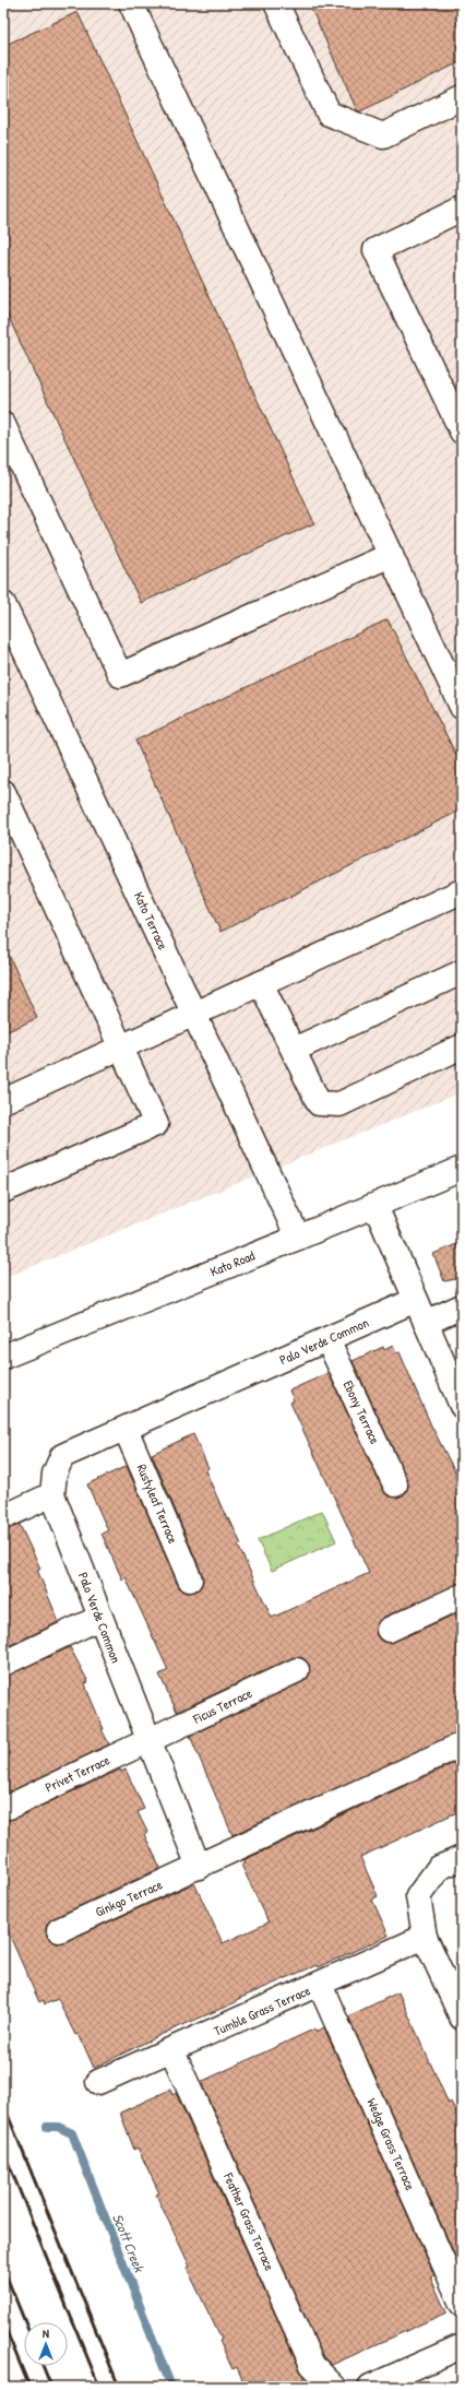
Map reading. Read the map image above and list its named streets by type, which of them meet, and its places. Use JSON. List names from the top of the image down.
{
  "streets": {
    "street": [
      "Kato Terrace",
      "Kato Road",
      "Palo Verde Common",
      "Ebony Terrace",
      "Rustyleaf Terrace",
      "Ficus Terrace",
      "Privet Terrace",
      "Ginkgo Terrace",
      "Tumble Grass Terrace",
      "Wedge Grass Terrace",
      "Feather Grass Terrace"
    ]
  },
  "crossings": [
    ["Kato Terrace", "Kato Road"],
    ["Palo Verde Common", "Ebony Terrace"],
    ["Palo Verde Common", "Rustyleaf Terrace"],
    ["Palo Verde Common", "Ficus Terrace"],
    ["Palo Verde Common", "Privet Terrace"],
    ["Palo Verde Common", "Ginkgo Terrace"],
    ["Ficus Terrace", "Privet Terrace"],
    ["Tumble Grass Terrace", "Wedge Grass Terrace"],
    ["Tumble Grass Terrace", "Feather Grass Terrace"]
  ],
  "water": ["Scott Creek"],
  "north": "top"
}
